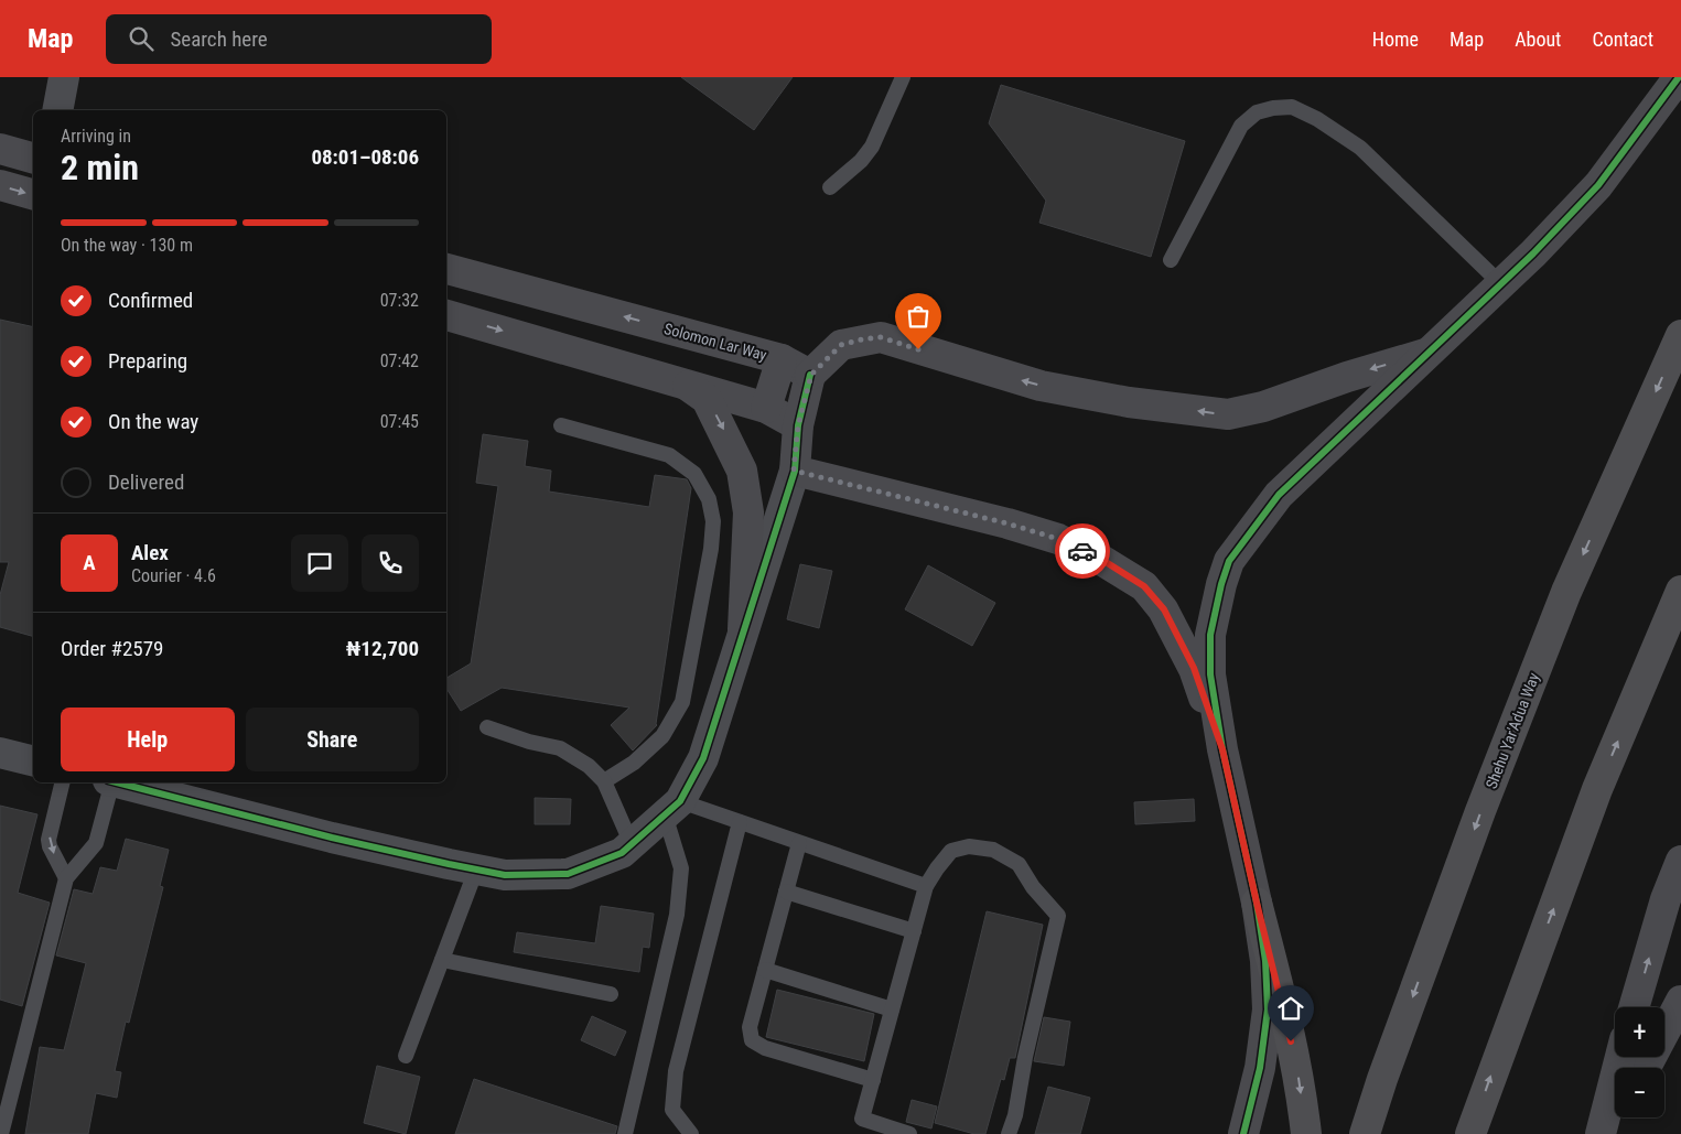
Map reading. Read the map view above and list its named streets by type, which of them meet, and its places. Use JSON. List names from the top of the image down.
{
  "streets": {
    "highway": ["Shehu Yar'Adua Way"],
    "street": ["Solomon Lar Way"]
  },
  "page": {
    "header": "Map",
    "search": "Search here",
    "nav": [
      "Home",
      "Map",
      "About",
      "Contact"
    ],
    "heading": ["2 min", "Arriving in", "08:01–08:06"],
    "panel": [
      "Alex",
      "Courier · 4.6",
      "Order #2579",
      "₦12,700"
    ],
    "bar": "On the way · 130 m",
    "list": [
      ["Confirmed", "07:32"],
      ["Preparing", "07:42"],
      ["On the way", "07:45"],
      "Delivered"
    ],
    "round": "A",
    "buttons": ["Help", "Share"],
    "map_buttons": ["+", "−"]
  }
}
